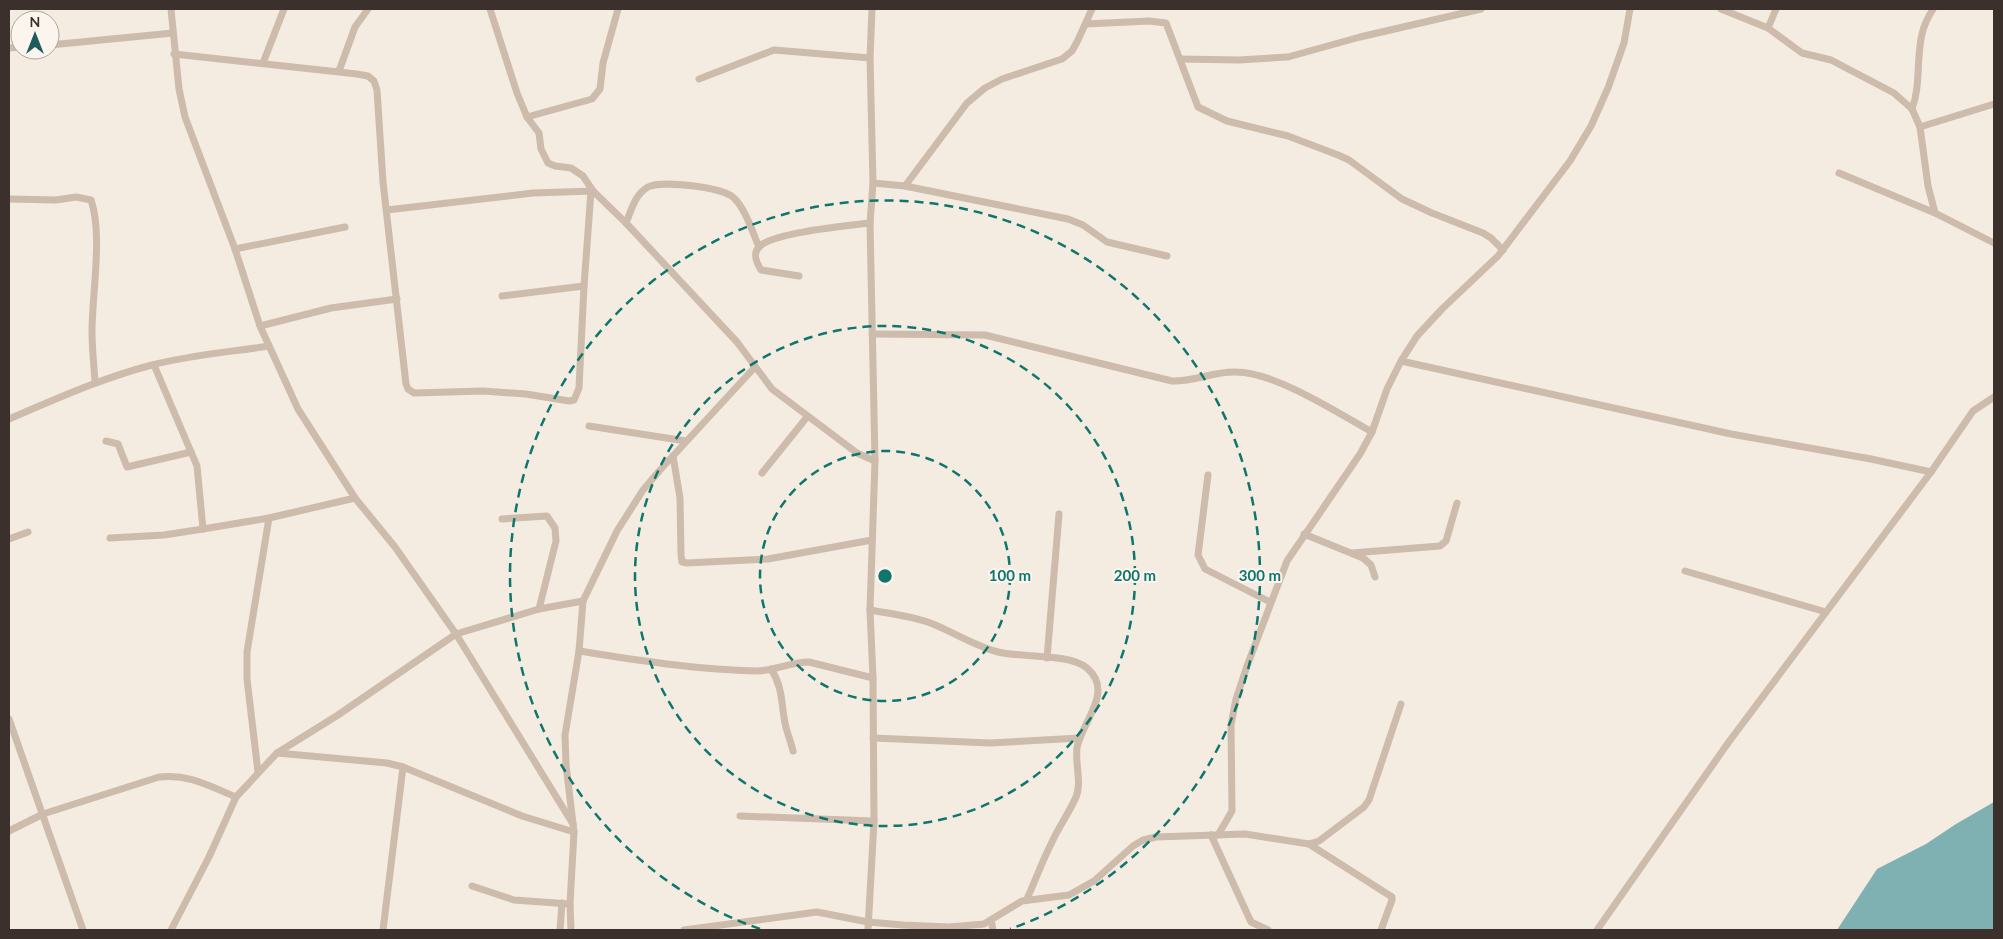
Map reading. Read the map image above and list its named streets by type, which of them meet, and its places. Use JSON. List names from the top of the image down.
{
  "north": "top",
  "rings": ["100 m", "200 m", "300 m"]
}
